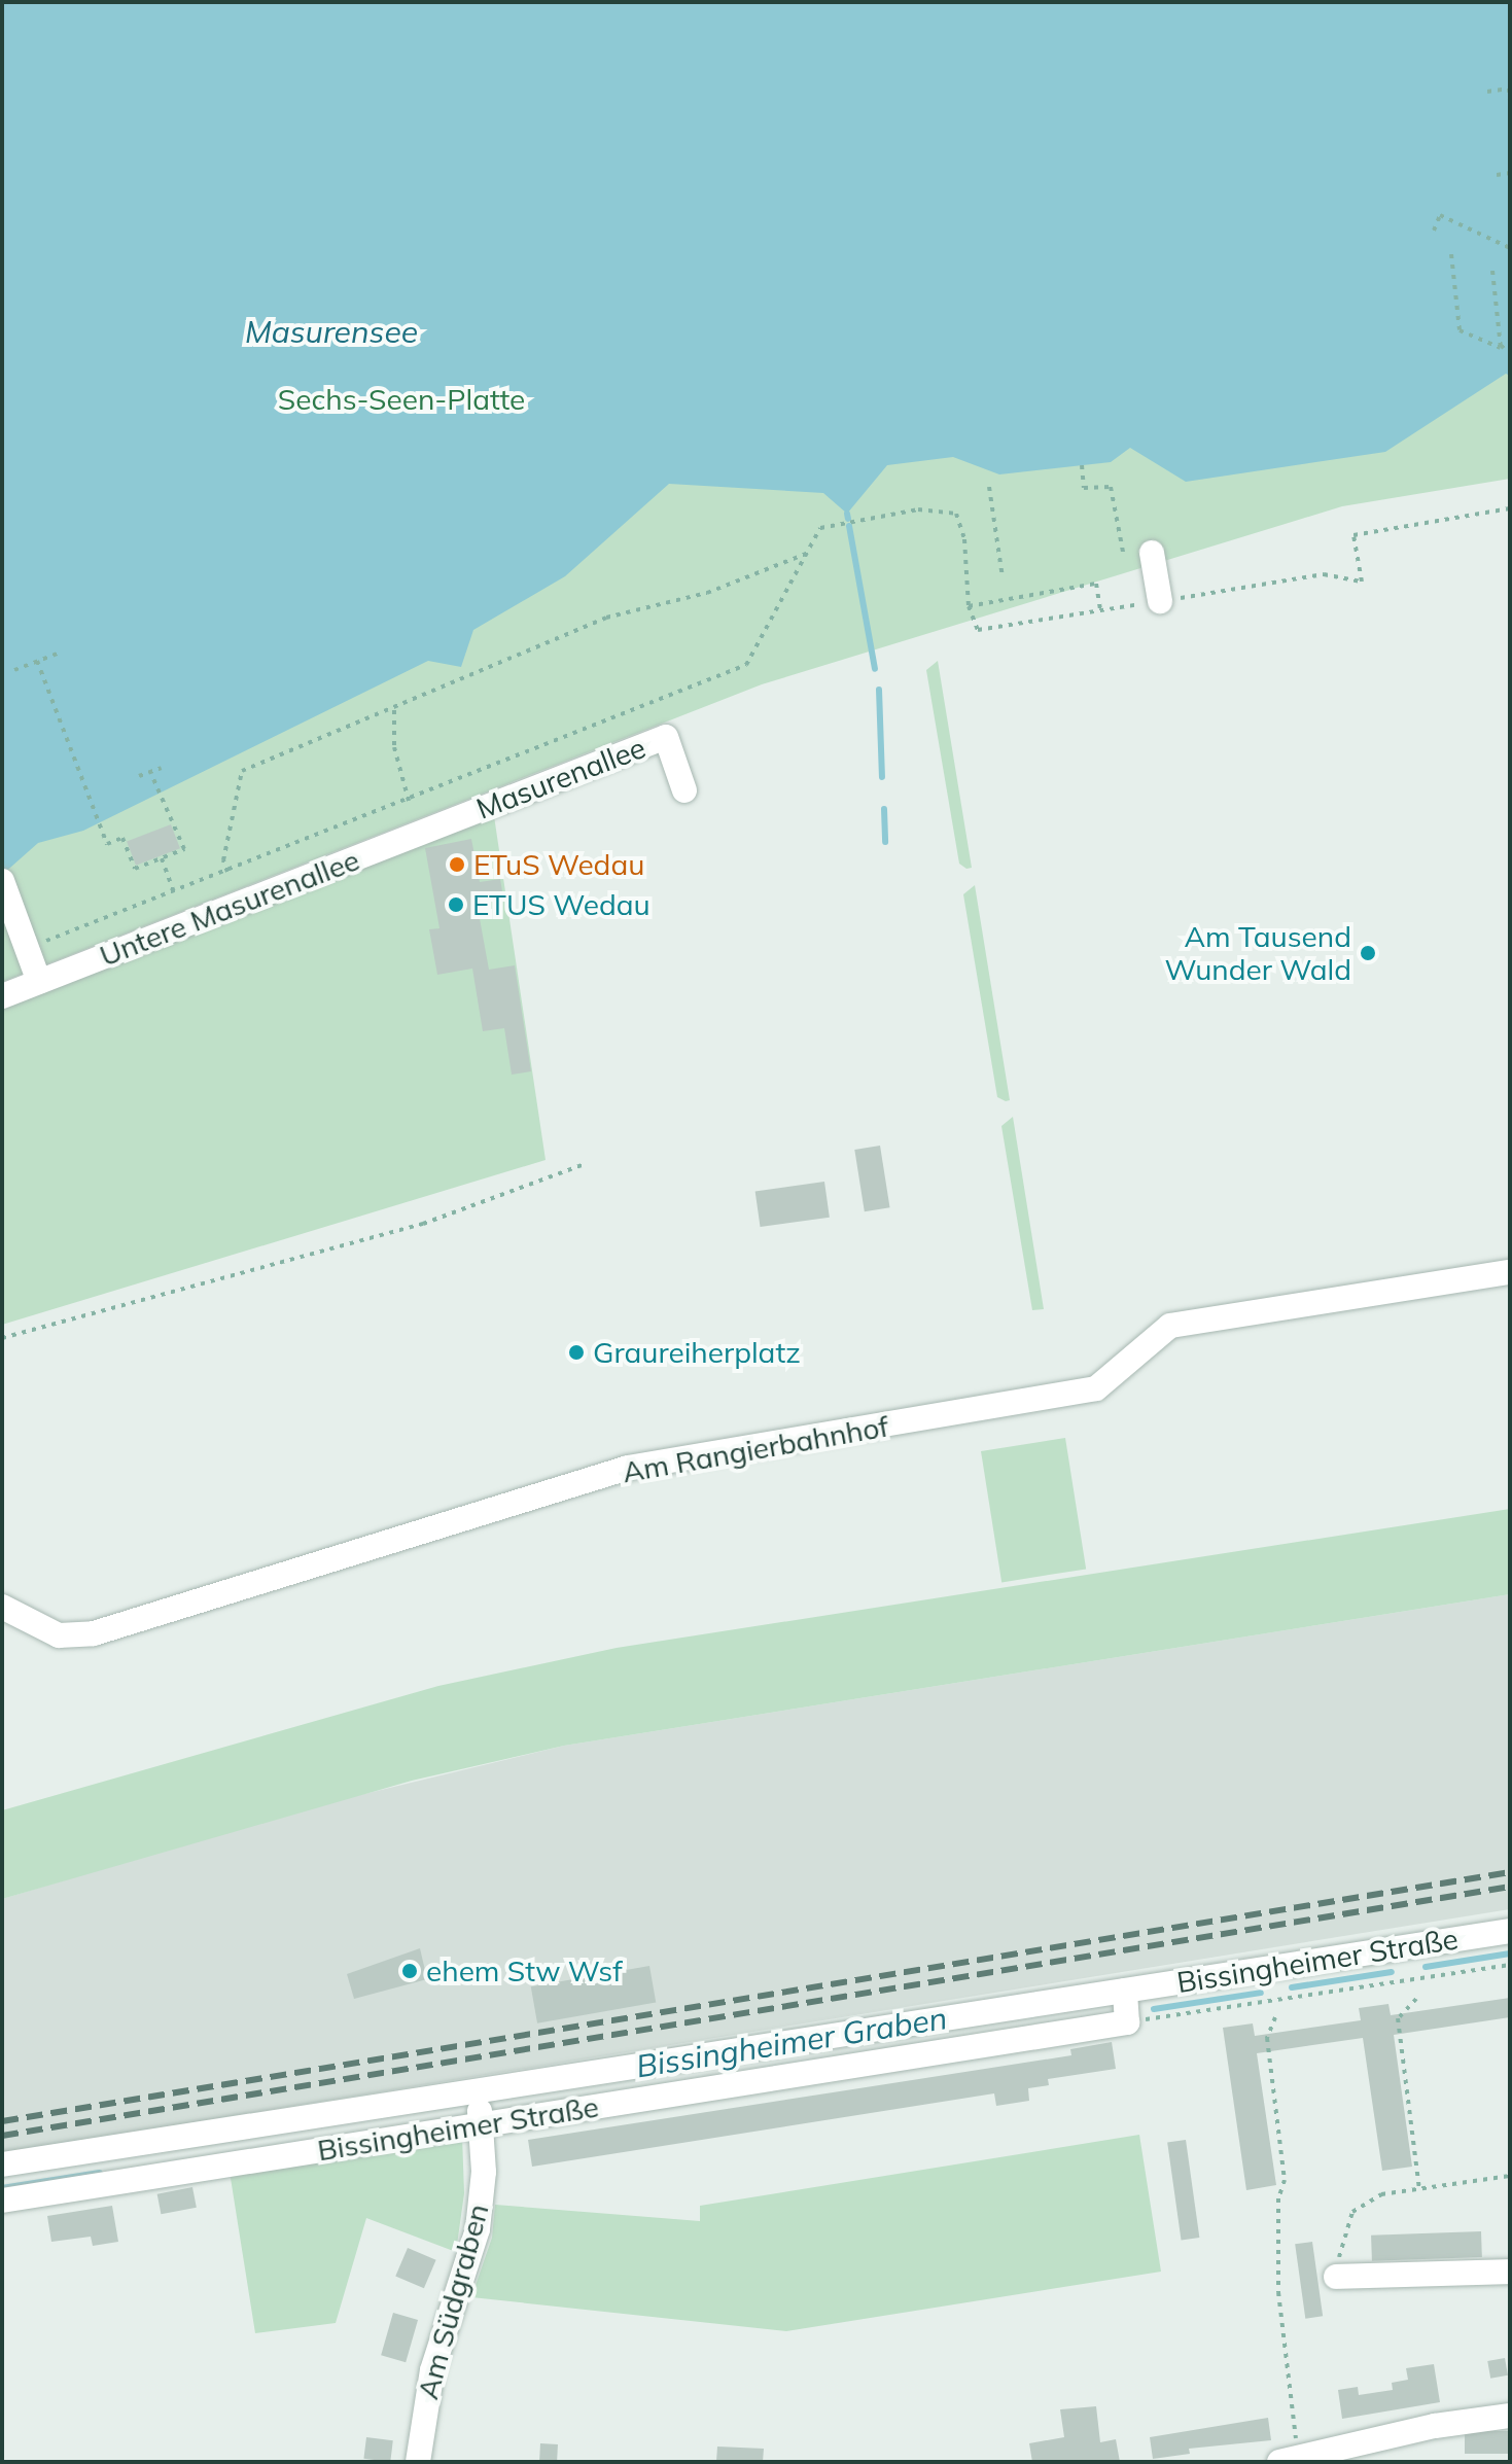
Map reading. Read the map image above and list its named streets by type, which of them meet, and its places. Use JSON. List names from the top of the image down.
{
  "streets": {
    "street": [
      "Masurenallee",
      "Untere Masurenallee",
      "Am Rangierbahnhof",
      "Bissingheimer Straße",
      "Am Südgraben"
    ]
  },
  "crossings": [
    ["Masurenallee", "Untere Masurenallee"],
    ["Bissingheimer Straße", "Am Südgraben"]
  ],
  "water": ["Masurensee", "Bissingheimer Graben"],
  "parks": ["Sechs-Seen-Platte"],
  "places": [
    "ETuS Wedau",
    "ETUS Wedau",
    "Am Tausend Wunder Wald",
    "Graureiherplatz",
    "ehem Stw Wsf"
  ]
}
